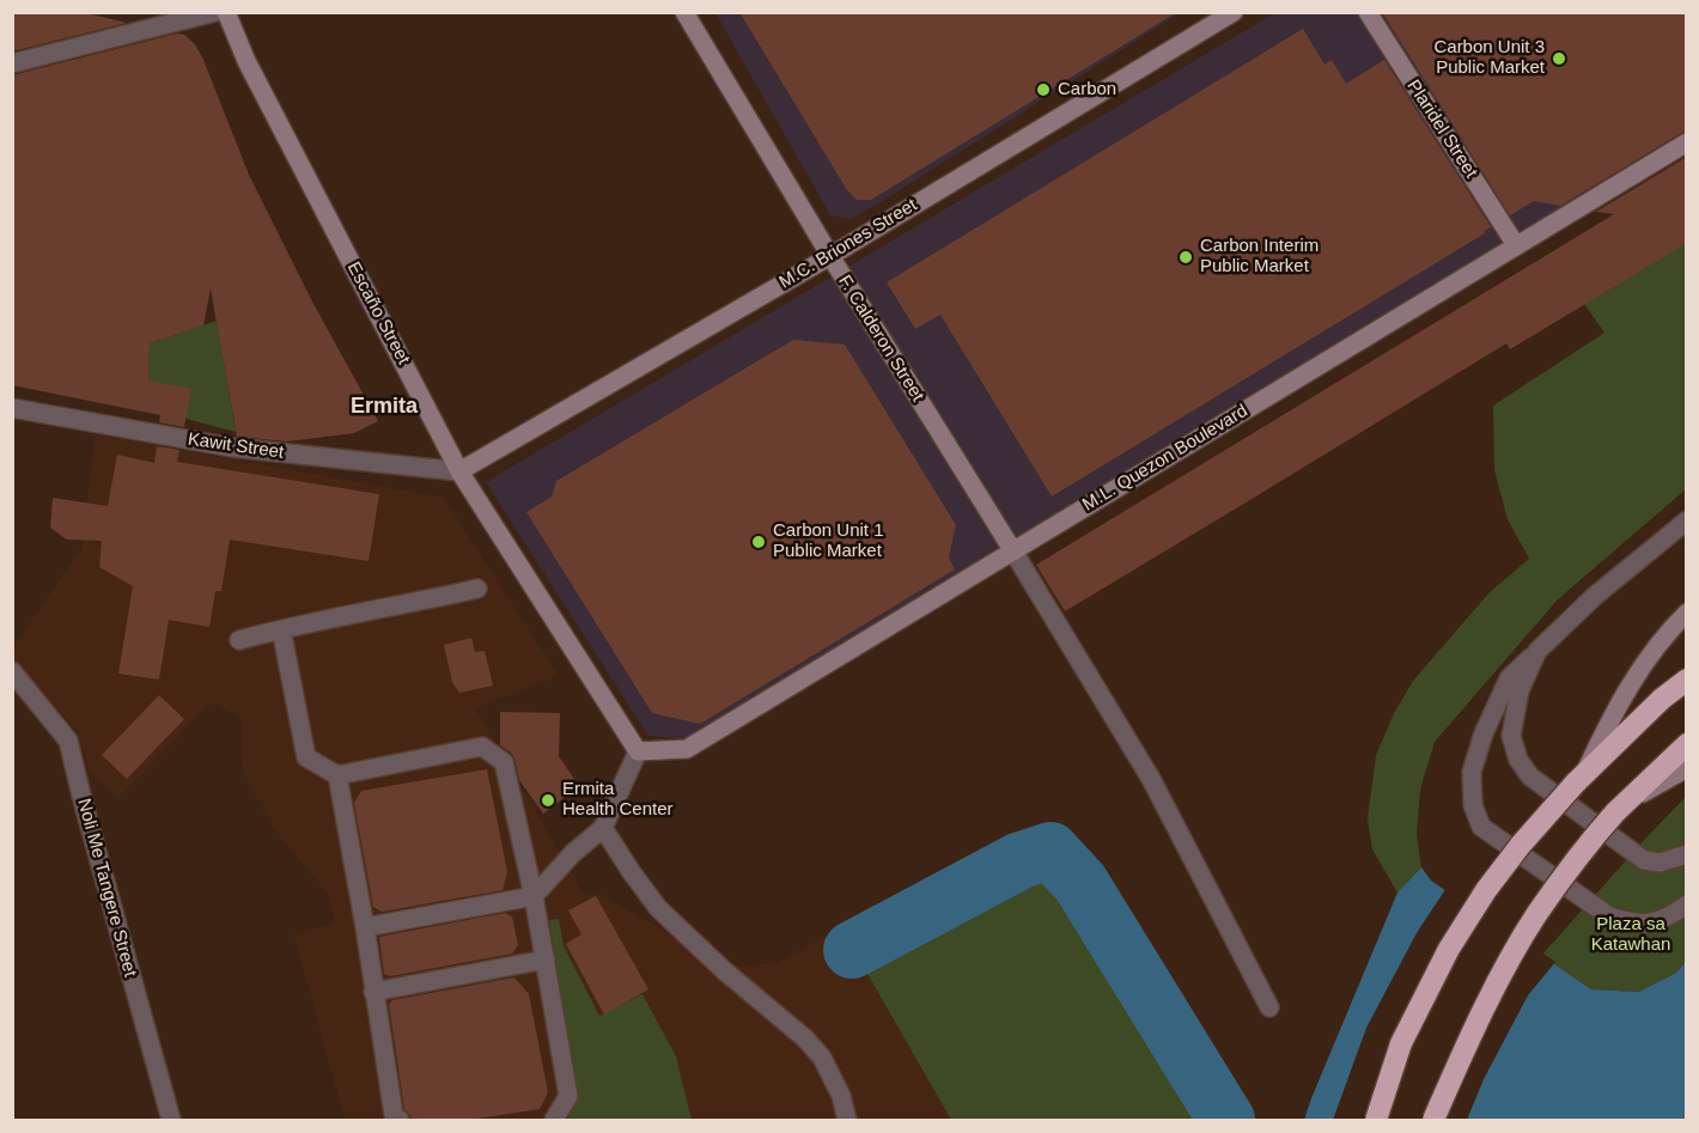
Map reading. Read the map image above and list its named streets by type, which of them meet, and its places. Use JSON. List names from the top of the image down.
{
  "streets": {
    "street": [
      "Plaridel Street",
      "M.C. Briones Street",
      "Escaño Street",
      "F. Calderon Street",
      "Kawit Street",
      "M.L. Quezon Boulevard",
      "Noli Me Tangere Street"
    ]
  },
  "crossings": [
    ["Plaridel Street", "M.L. Quezon Boulevard"],
    ["M.C. Briones Street", "Escaño Street"],
    ["M.C. Briones Street", "F. Calderon Street"],
    ["M.C. Briones Street", "Kawit Street"],
    ["Escaño Street", "Kawit Street"],
    ["Escaño Street", "M.L. Quezon Boulevard"],
    ["F. Calderon Street", "M.L. Quezon Boulevard"]
  ],
  "districts": ["Ermita"],
  "parks": ["Plaza sa Katawhan"],
  "places": [
    "Carbon Unit 3 Public Market",
    "Carbon",
    "Carbon Interim Public Market",
    "Carbon Unit 1 Public Market",
    "Ermita Health Center"
  ]
}
